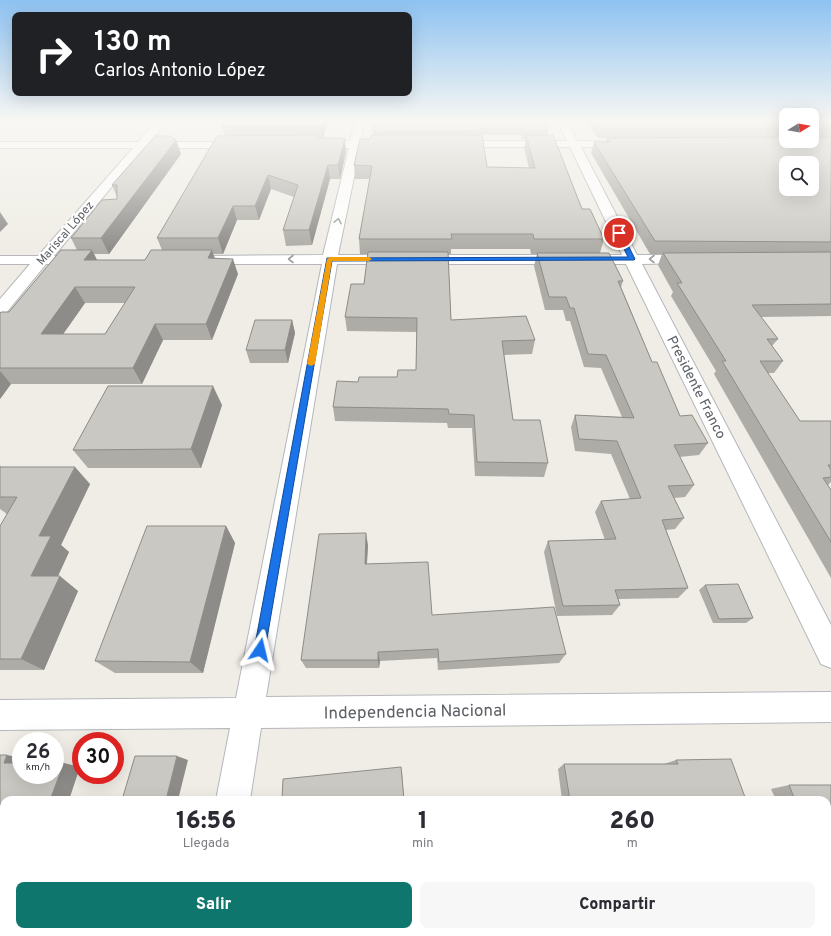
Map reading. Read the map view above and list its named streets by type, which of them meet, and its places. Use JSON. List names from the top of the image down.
{
  "streets": {
    "street": ["Mariscal López", "Presidente Franco", "Independencia Nacional"]
  },
  "north": "right",
  "page": {
    "turn": ["130 m", "Carlos Antonio López"],
    "speed": "26 km/h",
    "limit": "30",
    "eta": [
      "16:56",
      "Llegada",
      "1",
      "min",
      "260",
      "m"
    ],
    "buttons": ["Salir", "Compartir"]
  }
}
